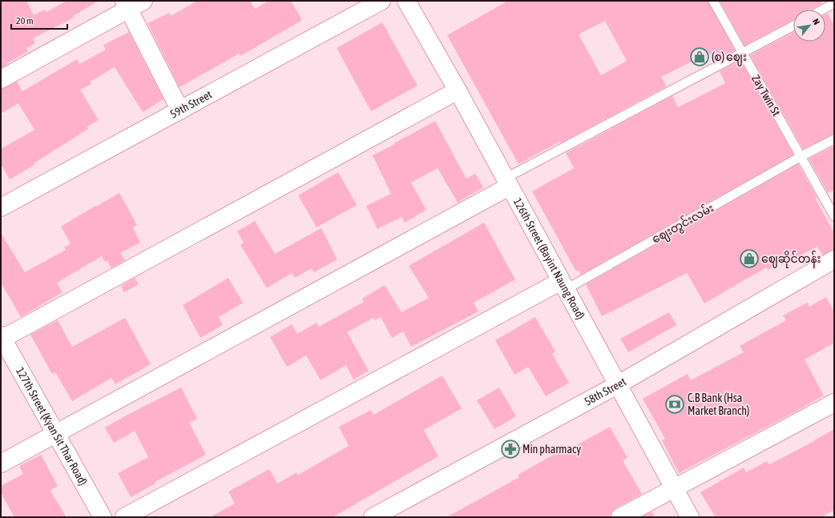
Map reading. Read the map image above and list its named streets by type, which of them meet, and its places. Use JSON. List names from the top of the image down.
{
  "streets": {
    "street": [
      "59th Street",
      "126th Street (Bayint Naung Road)",
      "58th Street",
      "127th Street (Kyan Sit Thar Road)"
    ],
    "lane": ["Zay Twin St", "ဈေးတွင်းလမ်း"]
  },
  "crossings": [
    ["Zay Twin St", "ဈေးတွင်းလမ်း"],
    ["ဈေးတွင်းလမ်း", "126th Street (Bayint Naung Road)"],
    ["126th Street (Bayint Naung Road)", "58th Street"]
  ],
  "places": {
    "shop": ["(စ) ဈေး", "ဈေဆိုင်တန်း"],
    "bank": ["C.B Bank (Hsa Market Branch)"],
    "pharmacy": ["Min pharmacy"]
  },
  "scale_bar": "20 m",
  "north": "top right"
}
